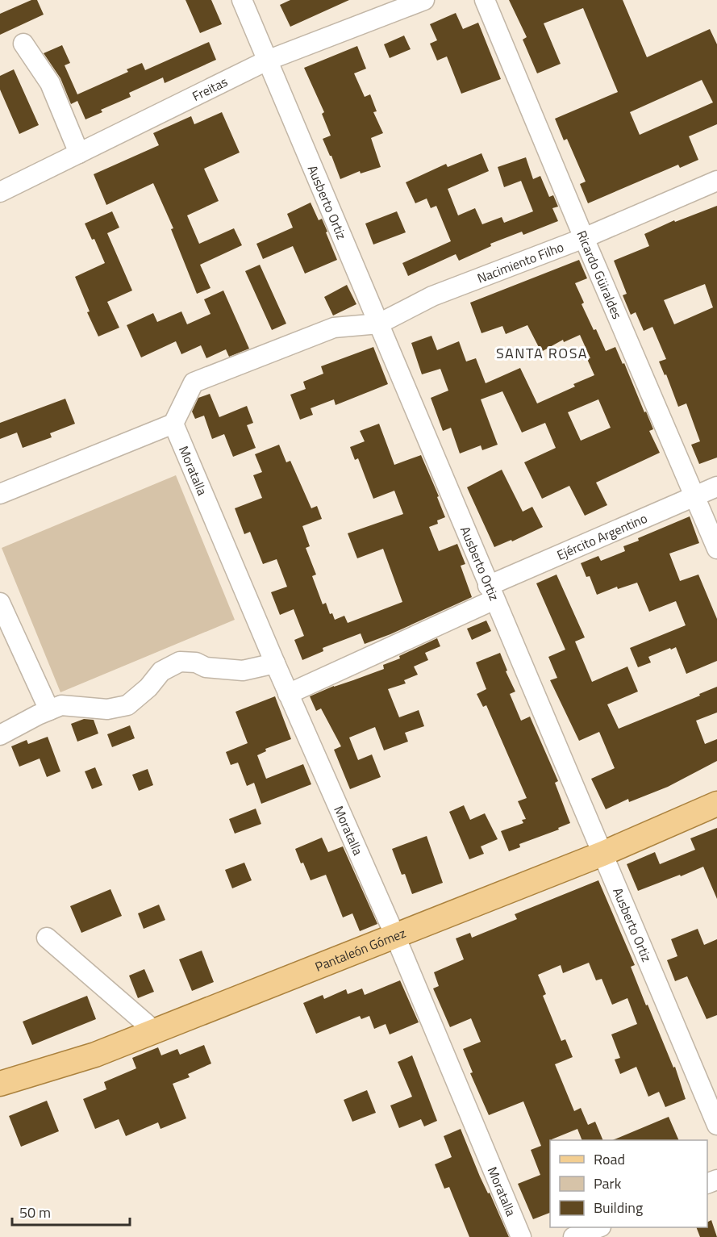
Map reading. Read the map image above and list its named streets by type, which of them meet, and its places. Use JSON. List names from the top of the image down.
{
  "streets": {
    "main road": ["Pantaleón Gómez"],
    "street": [
      "Freitas",
      "Ausberto Ortiz",
      "Nacimiento Filho",
      "Ricardo Güiraldes",
      "Moratalla",
      "Ejército Argentino"
    ]
  },
  "crossings": [
    ["Freitas", "Ausberto Ortiz"],
    ["Ausberto Ortiz", "Nacimiento Filho"],
    ["Ausberto Ortiz", "Ejército Argentino"],
    ["Ausberto Ortiz", "Pantaleón Gómez"],
    ["Nacimiento Filho", "Ricardo Güiraldes"],
    ["Ricardo Güiraldes", "Ejército Argentino"],
    ["Moratalla", "Ejército Argentino"],
    ["Moratalla", "Pantaleón Gómez"]
  ],
  "districts": ["SANTA ROSA"],
  "legend": ["Road", "Park", "Building"],
  "scale_bar": "50 m"
}
